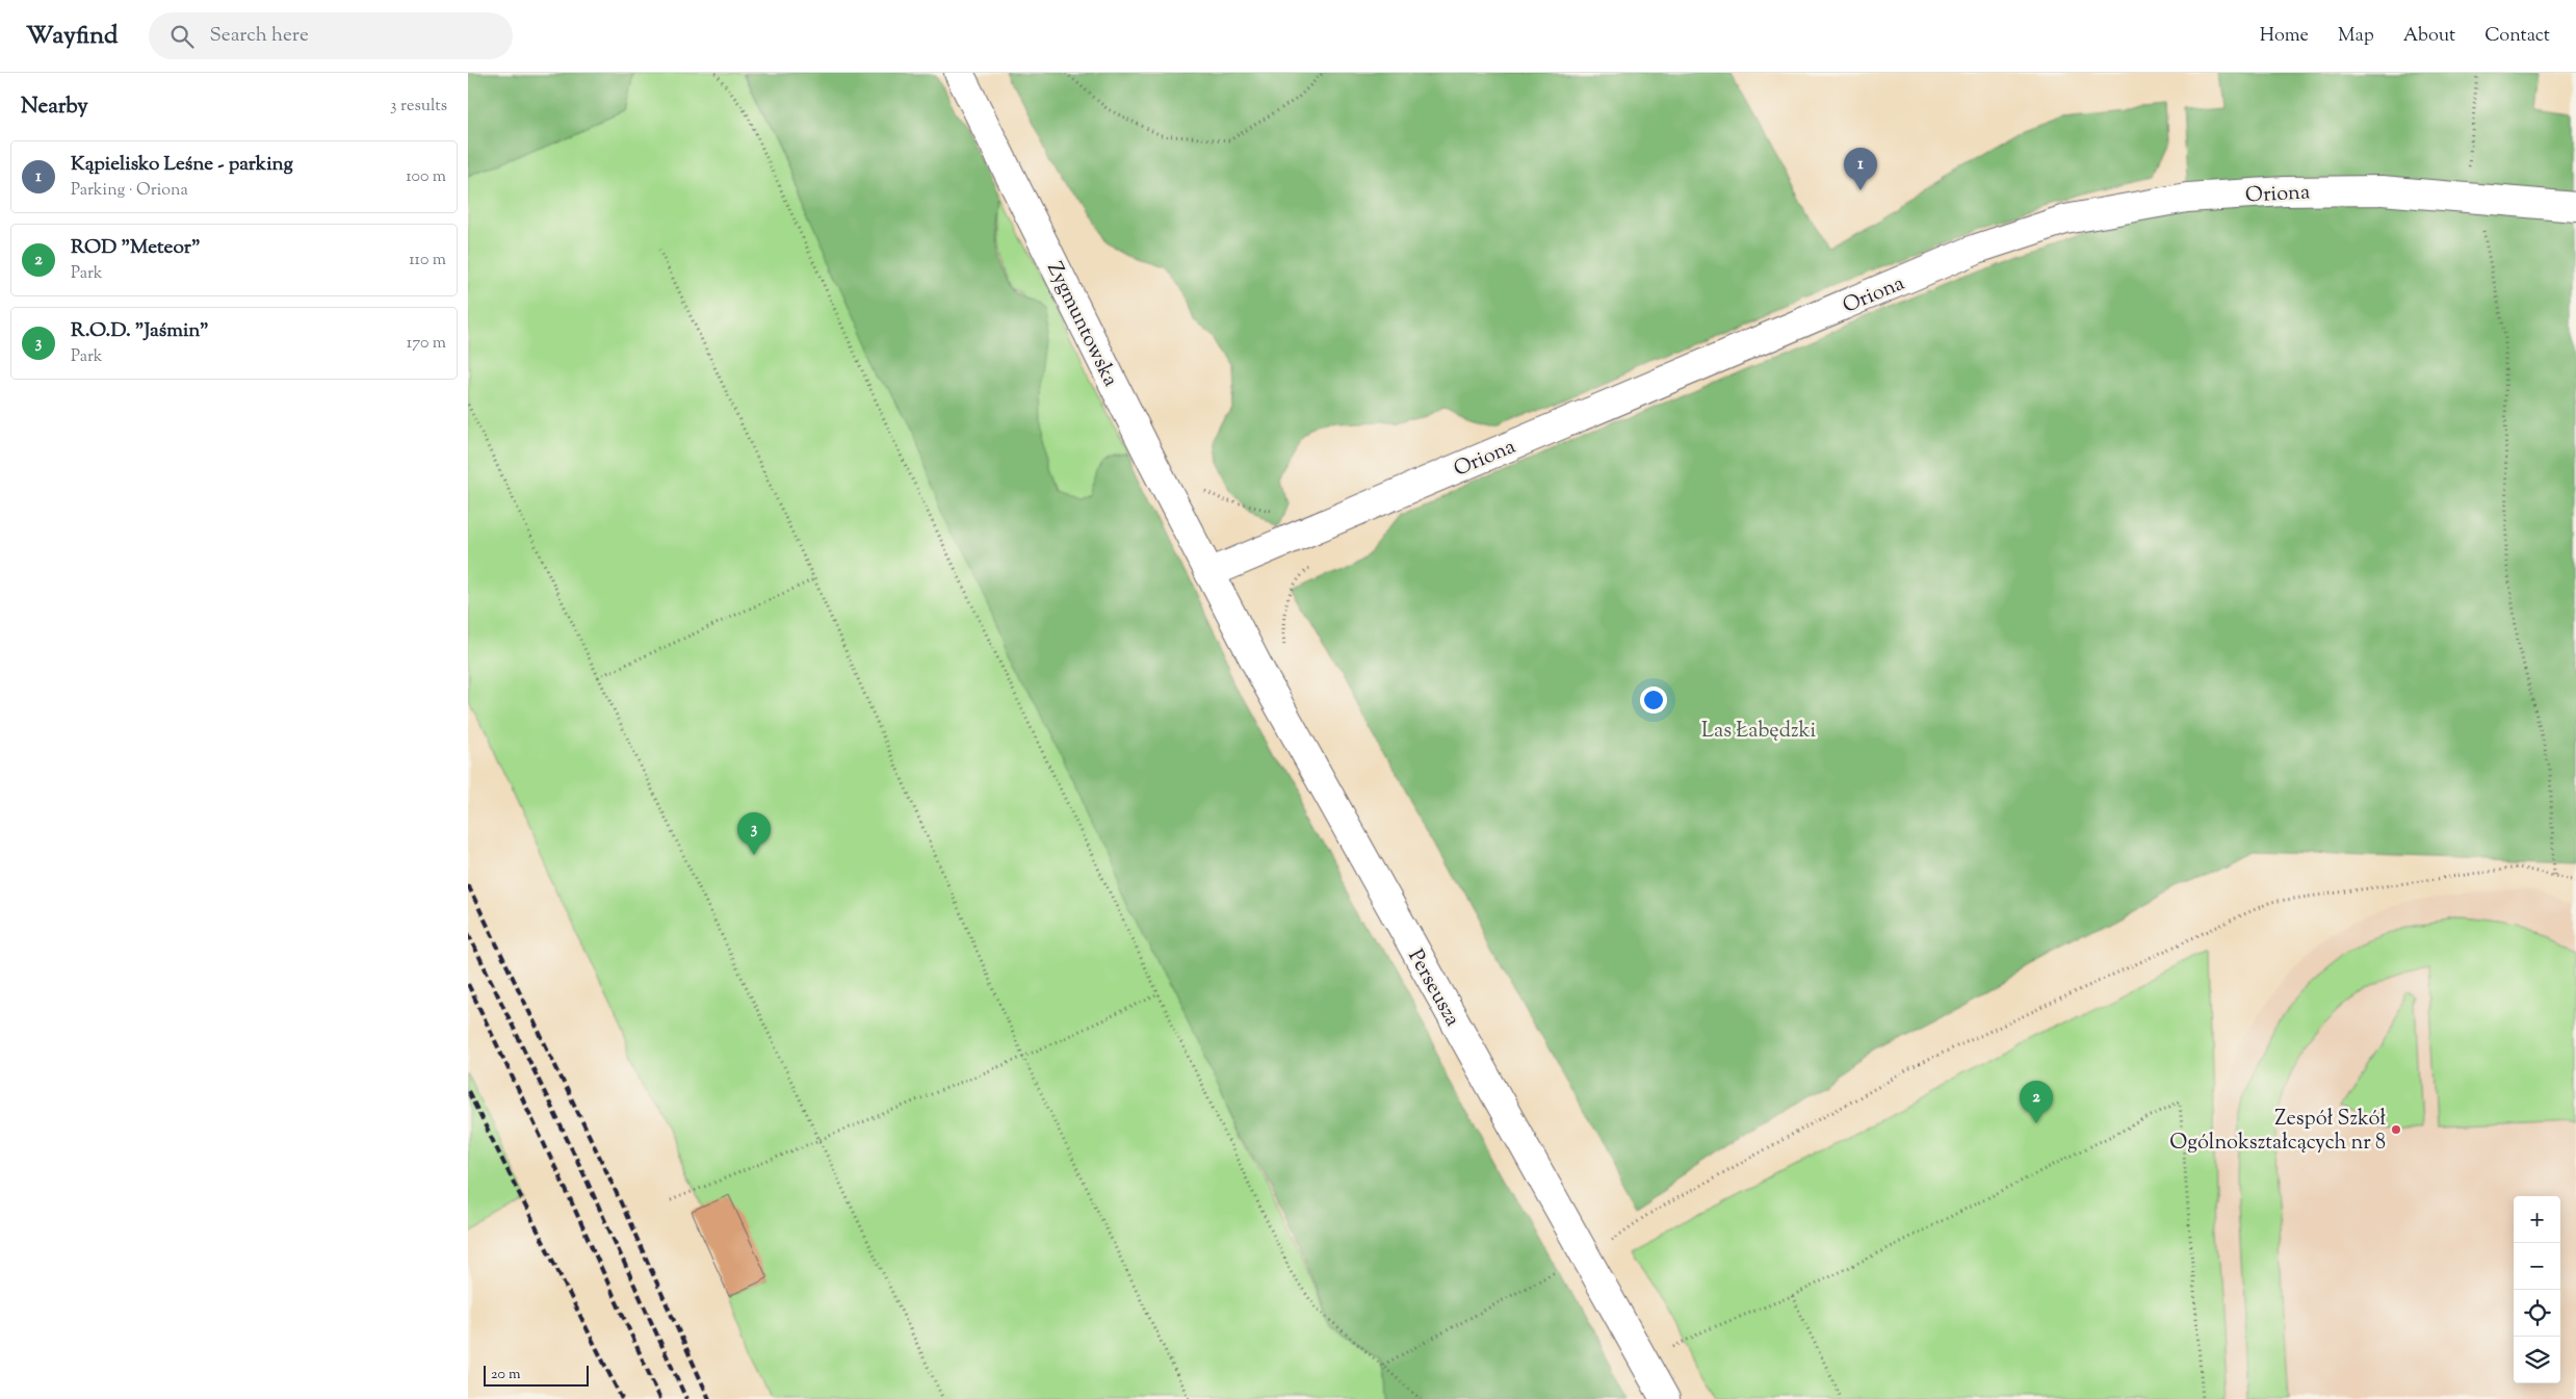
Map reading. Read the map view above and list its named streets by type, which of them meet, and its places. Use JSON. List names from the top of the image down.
{
  "streets": {
    "street": ["Oriona", "Zygmuntowska", "Perseusza"]
  },
  "crossings": [
    ["Oriona", "Zygmuntowska"],
    ["Oriona", "Perseusza"],
    ["Zygmuntowska", "Perseusza"]
  ],
  "parks": ["Las Łabędzki"],
  "places": ["Zespół Szkół Ogólnokształcących nr 8"],
  "scale_bar": "20 m",
  "page": {
    "header": "Wayfind",
    "search": "Search here",
    "nav": [
      "Home",
      "Map",
      "About",
      "Contact"
    ],
    "heading": ["Nearby", "3 results"],
    "list": [
      {
        "mark": "1",
        "name": "Kąpielisko Leśne - parking",
        "note": "Parking · Oriona",
        "value": "100 m"
      },
      {
        "mark": "2",
        "name": "ROD \"Meteor\"",
        "note": "Park",
        "value": "110 m"
      },
      {
        "mark": "3",
        "name": "R.O.D. \"Jaśmin\"",
        "note": "Park",
        "value": "170 m"
      }
    ],
    "pins": ["1", "3", "2"],
    "map_buttons": ["+", "−"],
    "scale": "20 m"
  }
}
